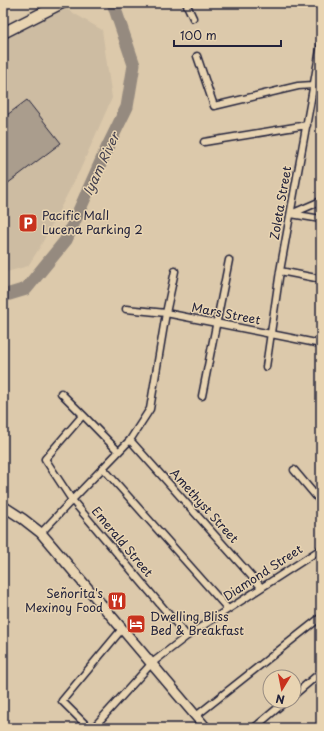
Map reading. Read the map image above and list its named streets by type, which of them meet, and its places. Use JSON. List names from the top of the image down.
{
  "streets": {
    "street": [
      "Zoleta Street",
      "Mars Street",
      "Amethyst Street",
      "Emerald Street",
      "Diamond Street"
    ]
  },
  "crossings": [
    ["Zoleta Street", "Mars Street"],
    ["Amethyst Street", "Diamond Street"],
    ["Emerald Street", "Diamond Street"]
  ],
  "water": ["Iyam River"],
  "places": {
    "parking": ["Pacific Mall Lucena Parking 2"],
    "restaurant": ["Señorita's Mexinoy Food"],
    "hotel": ["Dwelling Bliss Bed & Breakfast"]
  },
  "scale_bar": "100 m",
  "north": "bottom"
}
